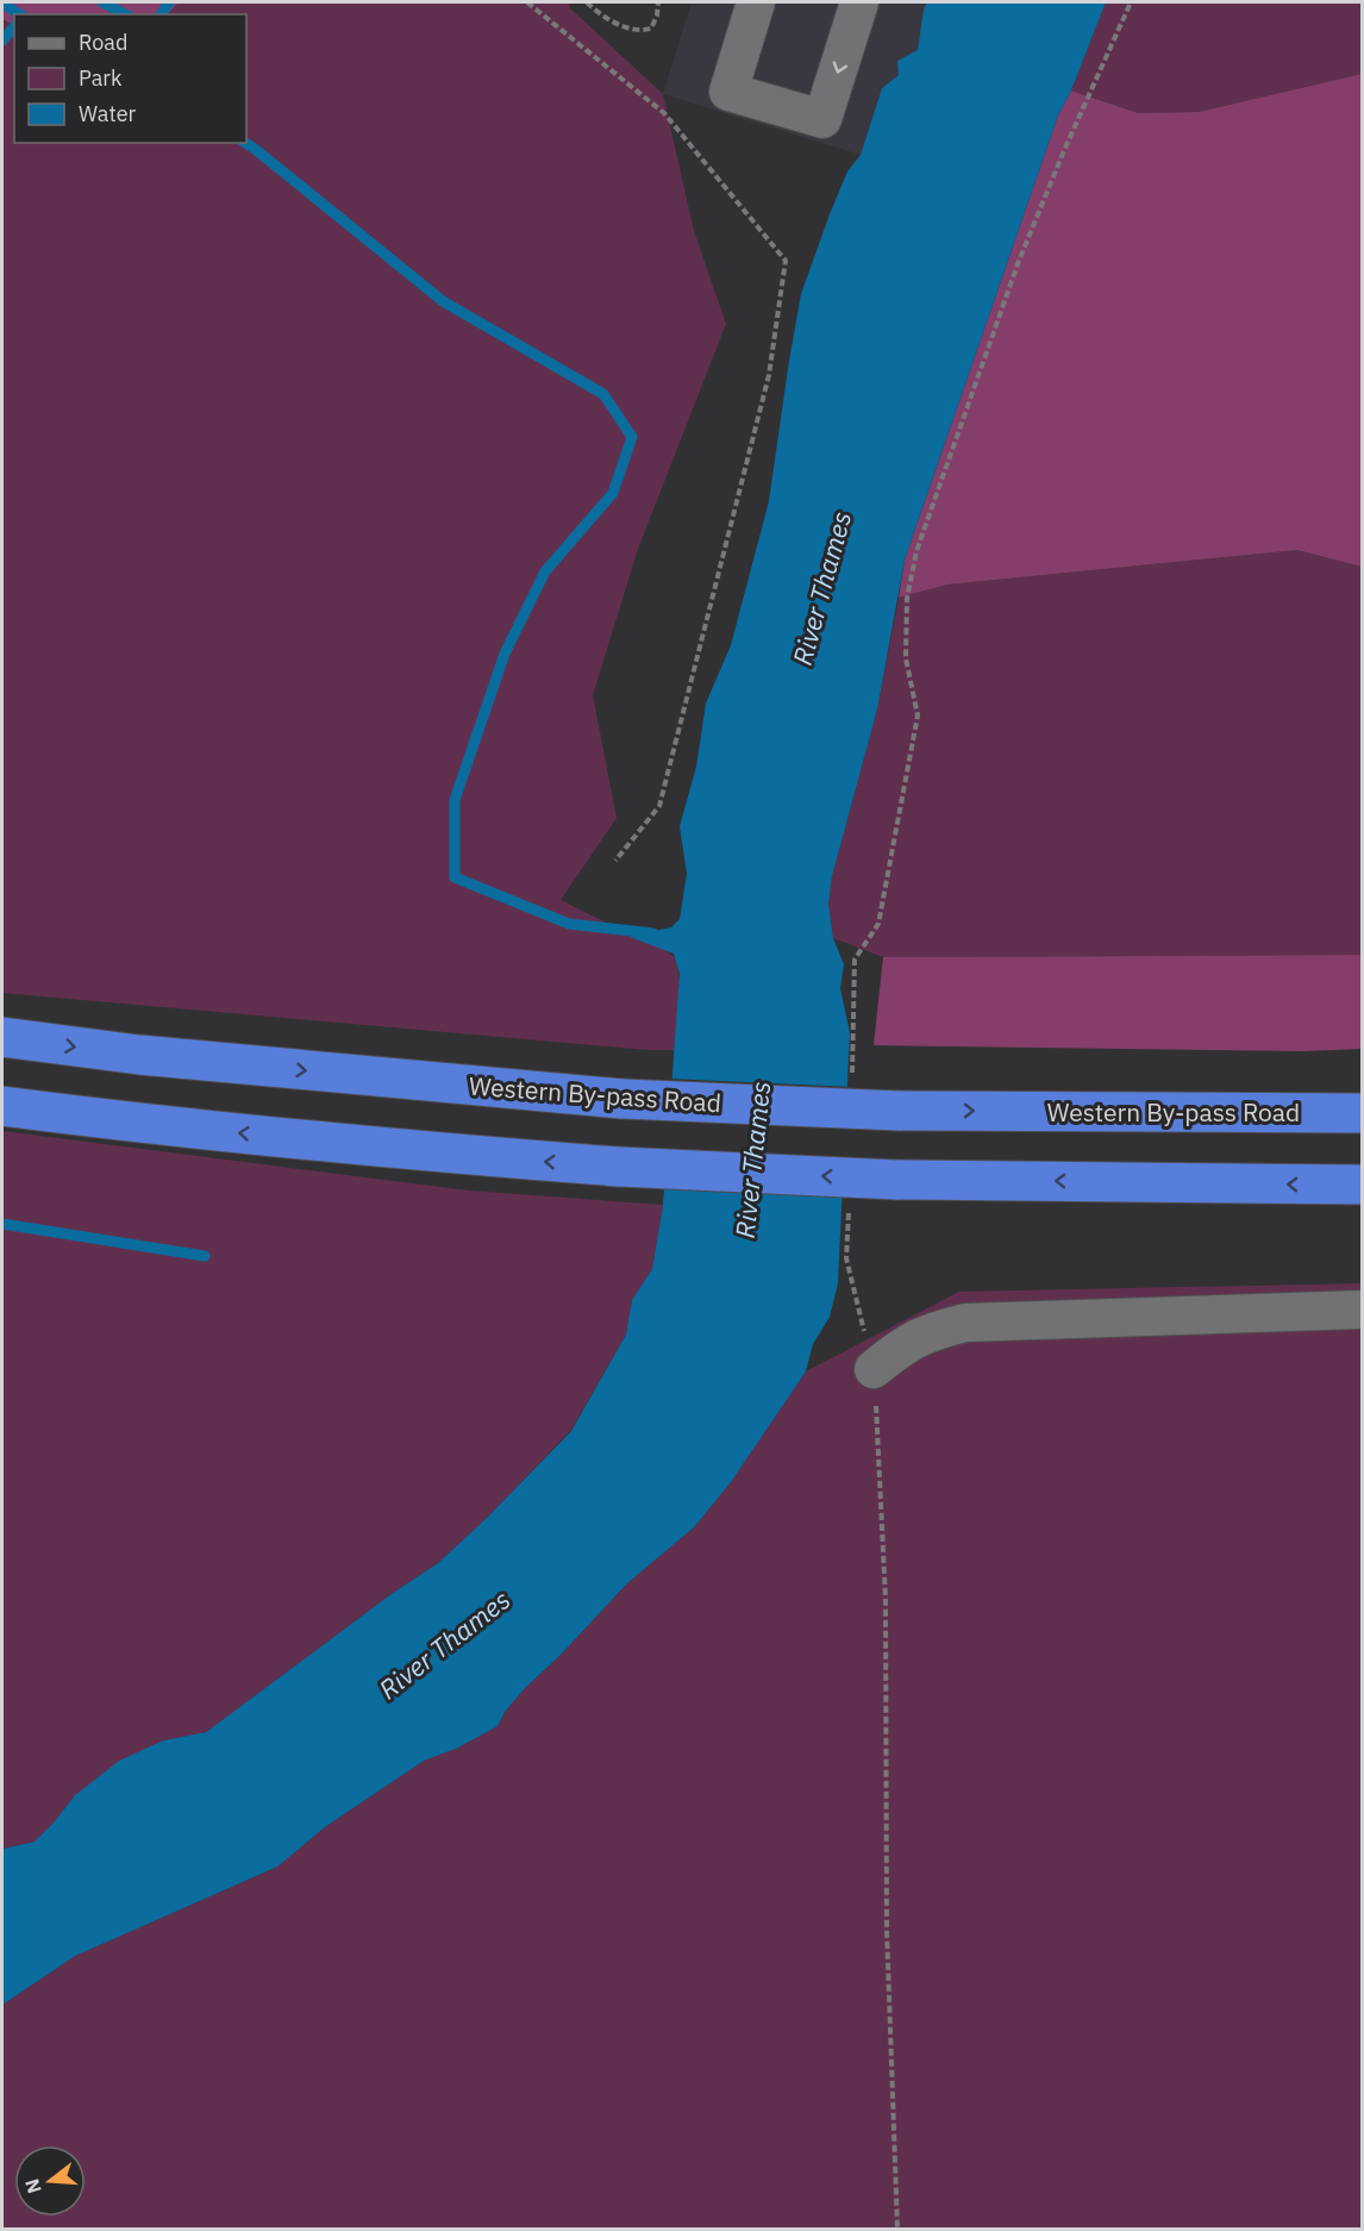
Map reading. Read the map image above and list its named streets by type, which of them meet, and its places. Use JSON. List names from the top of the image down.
{
  "streets": {
    "highway": ["Western By-pass Road"]
  },
  "water": ["River Thames"],
  "legend": ["Road", "Park", "Water"],
  "north": "left"
}
